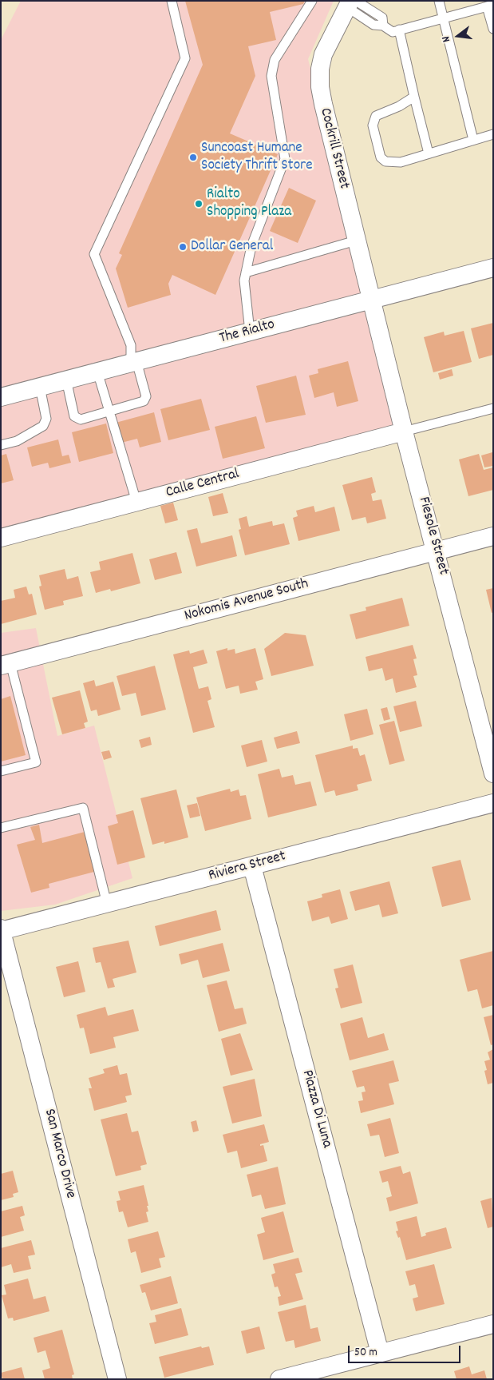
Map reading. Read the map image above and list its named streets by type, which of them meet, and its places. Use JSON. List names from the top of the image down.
{
  "streets": {
    "street": [
      "Cockrill Street",
      "The Rialto",
      "Calle Central",
      "Fiesole Street",
      "Nokomis Avenue South",
      "Riviera Street",
      "Piazza Di Luna",
      "San Marco Drive"
    ]
  },
  "crossings": [
    ["Cockrill Street", "The Rialto"],
    ["Cockrill Street", "Fiesole Street"],
    ["The Rialto", "Fiesole Street"],
    ["Calle Central", "Fiesole Street"],
    ["Fiesole Street", "Nokomis Avenue South"],
    ["Riviera Street", "Piazza Di Luna"],
    ["Riviera Street", "San Marco Drive"]
  ],
  "places": ["Suncoast Humane Society Thrift Store", "Rialto Shopping Plaza", "Dollar General"],
  "scale_bar": "50 m",
  "north": "left"
}
